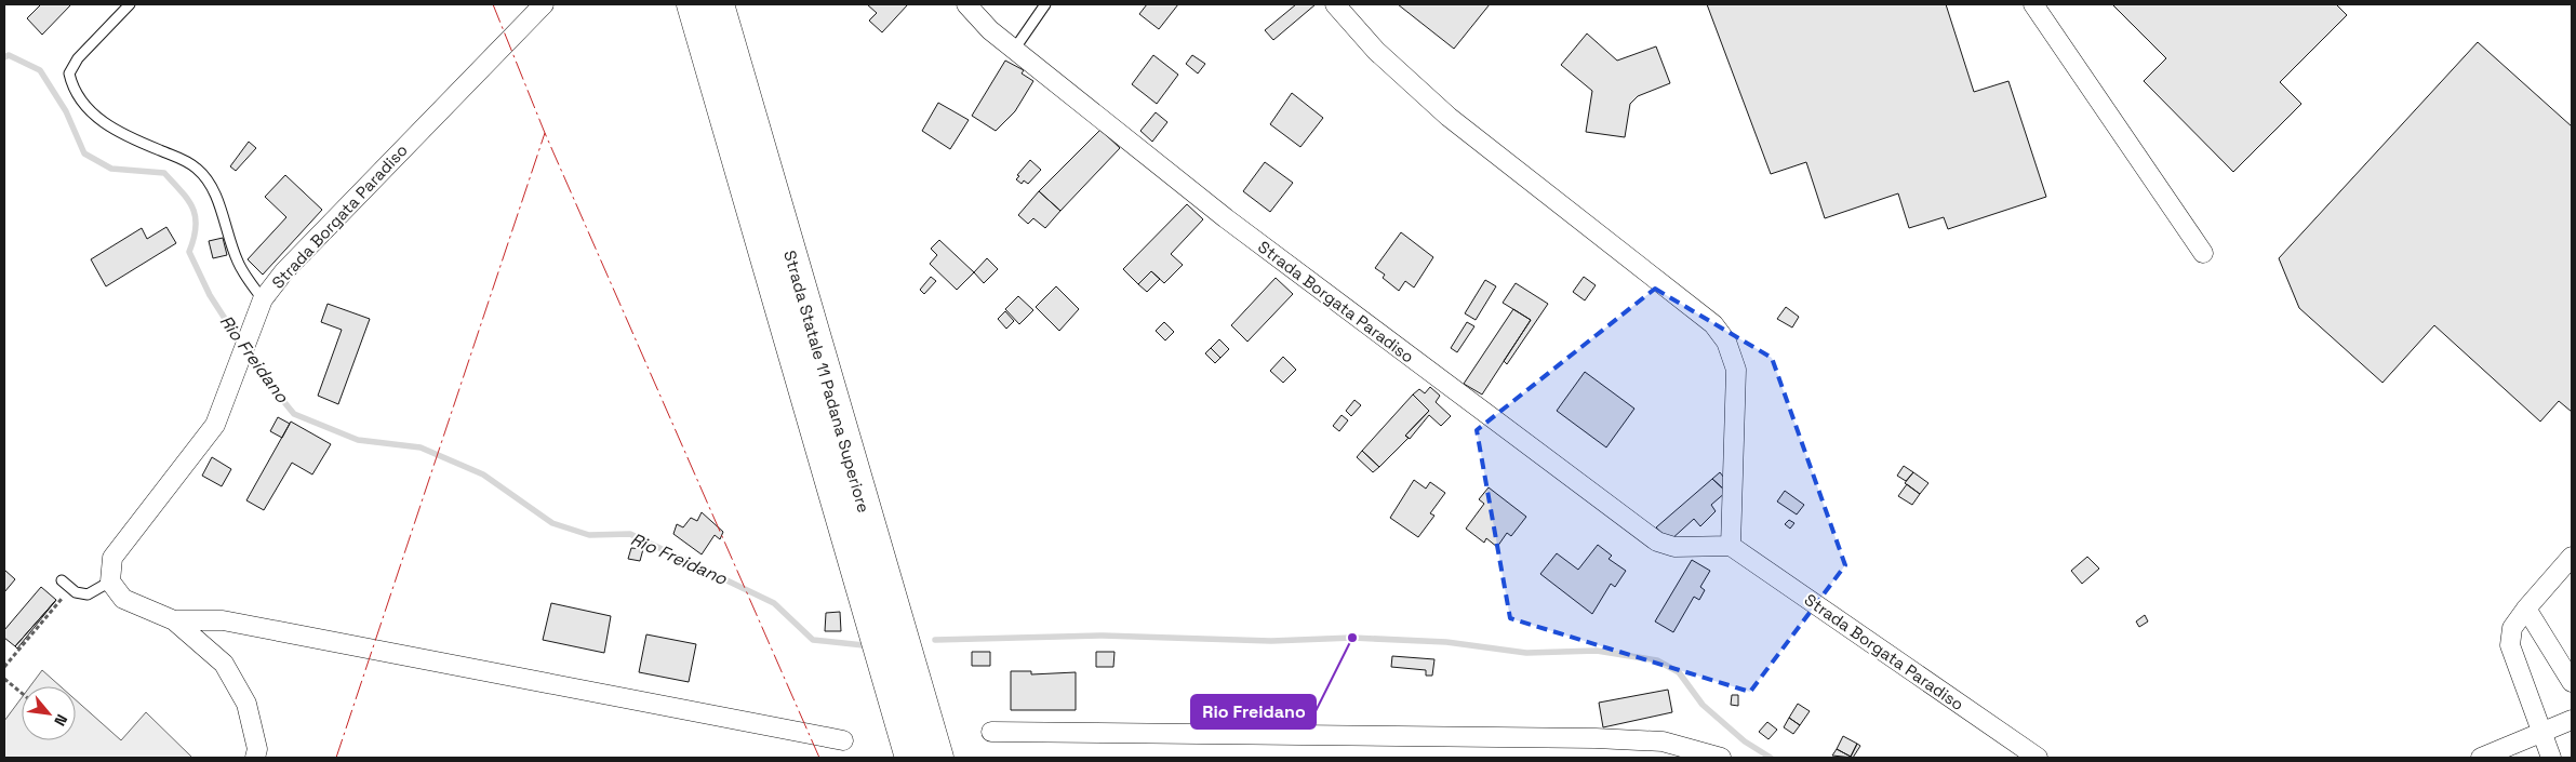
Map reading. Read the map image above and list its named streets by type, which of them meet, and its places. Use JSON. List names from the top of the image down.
{
  "streets": {
    "highway": ["Strada Statale 11 Padana Superiore"],
    "street": ["Strada Borgata Paradiso"]
  },
  "water": ["Rio Freidano"],
  "places": ["Rio Freidano"],
  "north": "bottom right"
}
